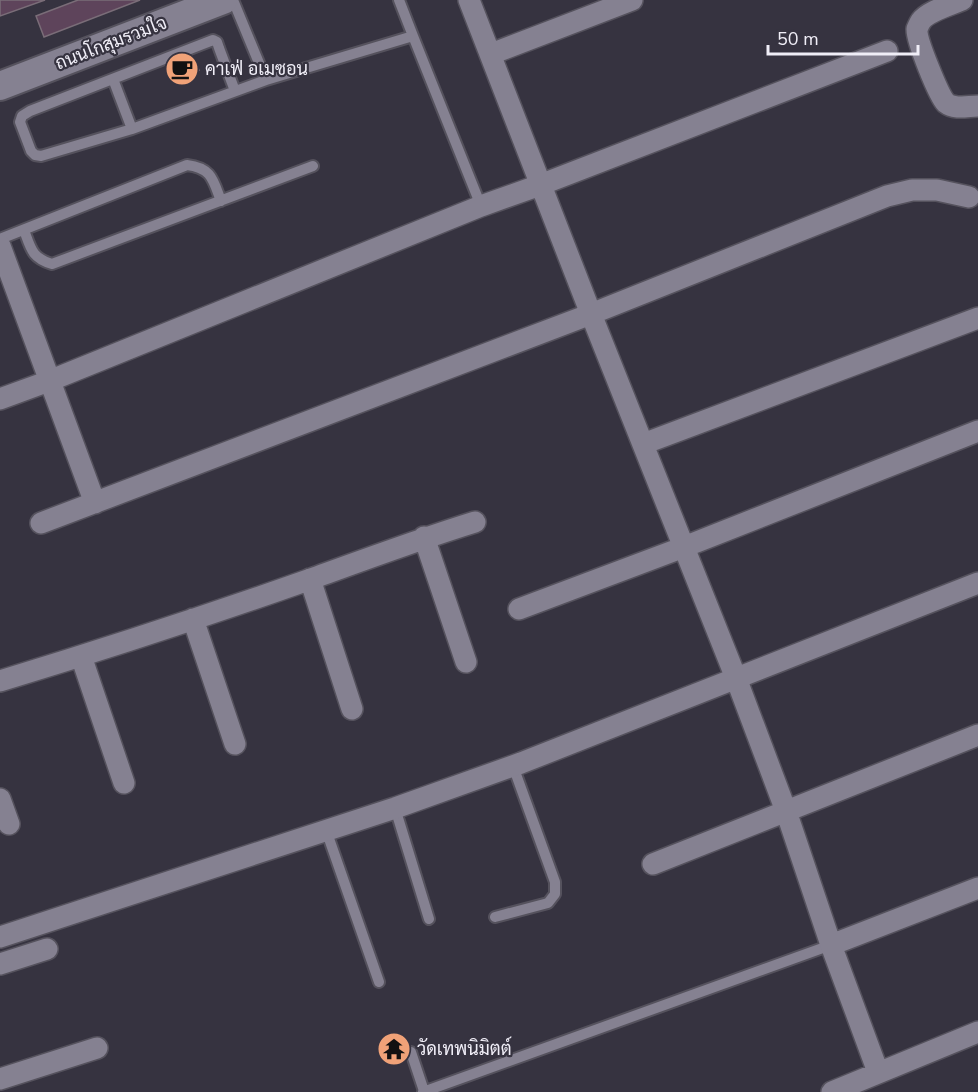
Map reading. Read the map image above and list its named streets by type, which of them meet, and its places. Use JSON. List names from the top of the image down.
{
  "streets": {
    "street": ["ถนนโกสุมรวมใจ"]
  },
  "places": {
    "cafe": ["คาเฟ่ อเมซอน"],
    "temple": ["วัดเทพนิมิตต์"]
  },
  "scale_bar": "50 m"
}
